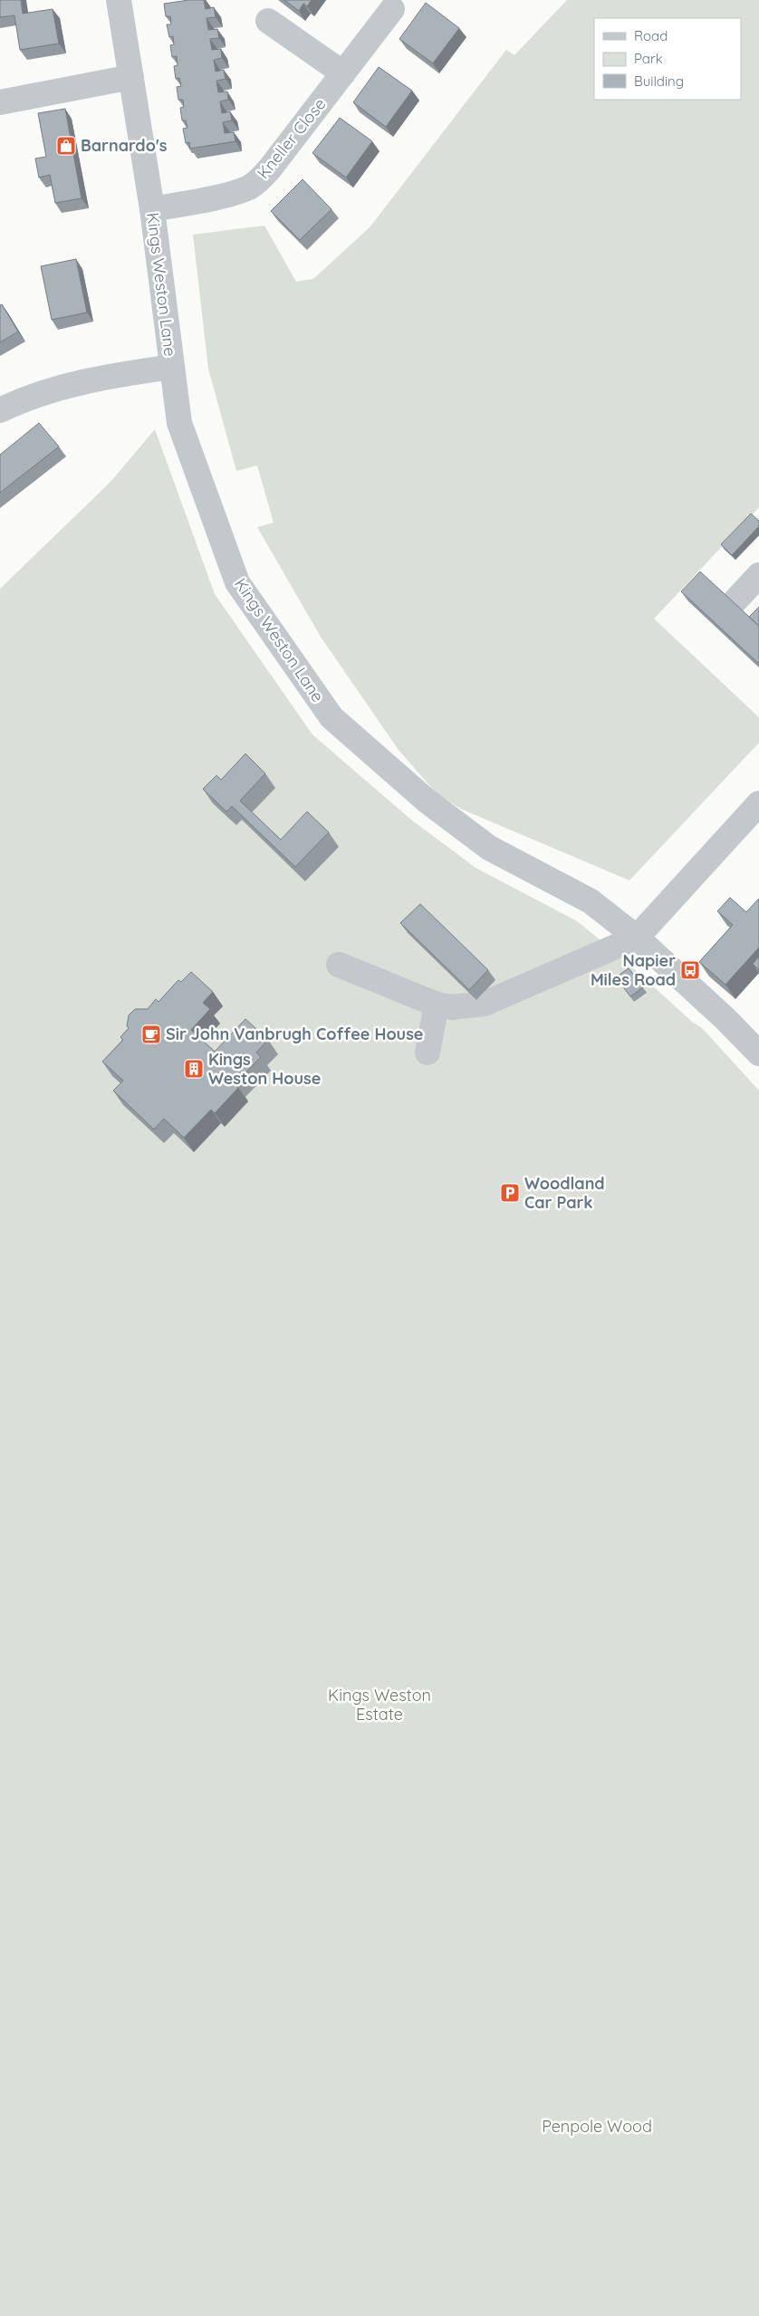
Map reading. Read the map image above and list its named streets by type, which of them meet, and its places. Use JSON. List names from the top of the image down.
{
  "streets": {
    "street": ["Kneller Close", "Kings Weston Lane"]
  },
  "crossings": [
    ["Kneller Close", "Kings Weston Lane"]
  ],
  "parks": ["Kings Weston Estate", "Penpole Wood"],
  "places": {
    "shop": ["Barnardo's"],
    "bus stop": ["Napier Miles Road"],
    "cafe": ["Sir John Vanbrugh Coffee House"],
    "building": ["Kings Weston House"],
    "parking": ["Woodland Car Park"]
  },
  "legend": ["Road", "Park", "Building"]
}
